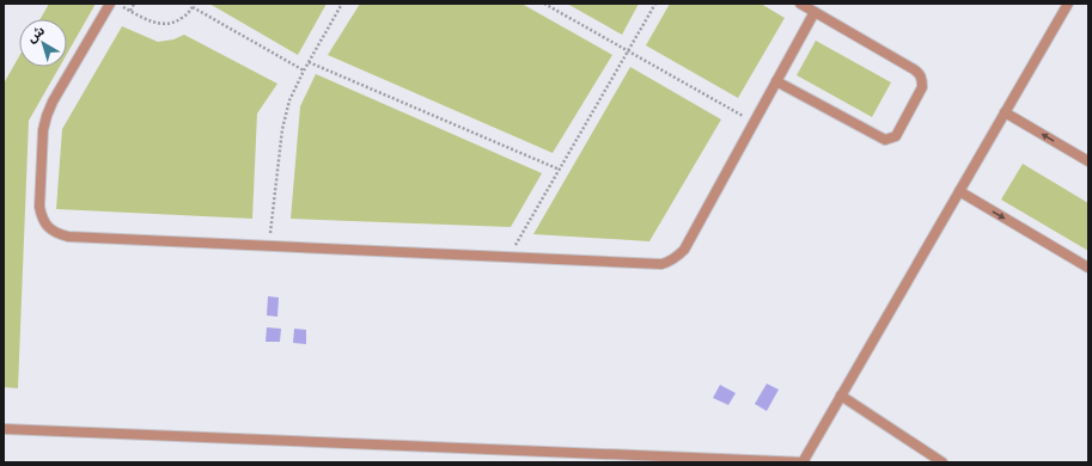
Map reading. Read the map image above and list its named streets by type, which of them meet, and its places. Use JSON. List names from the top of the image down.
{
  "north": "top left"
}
